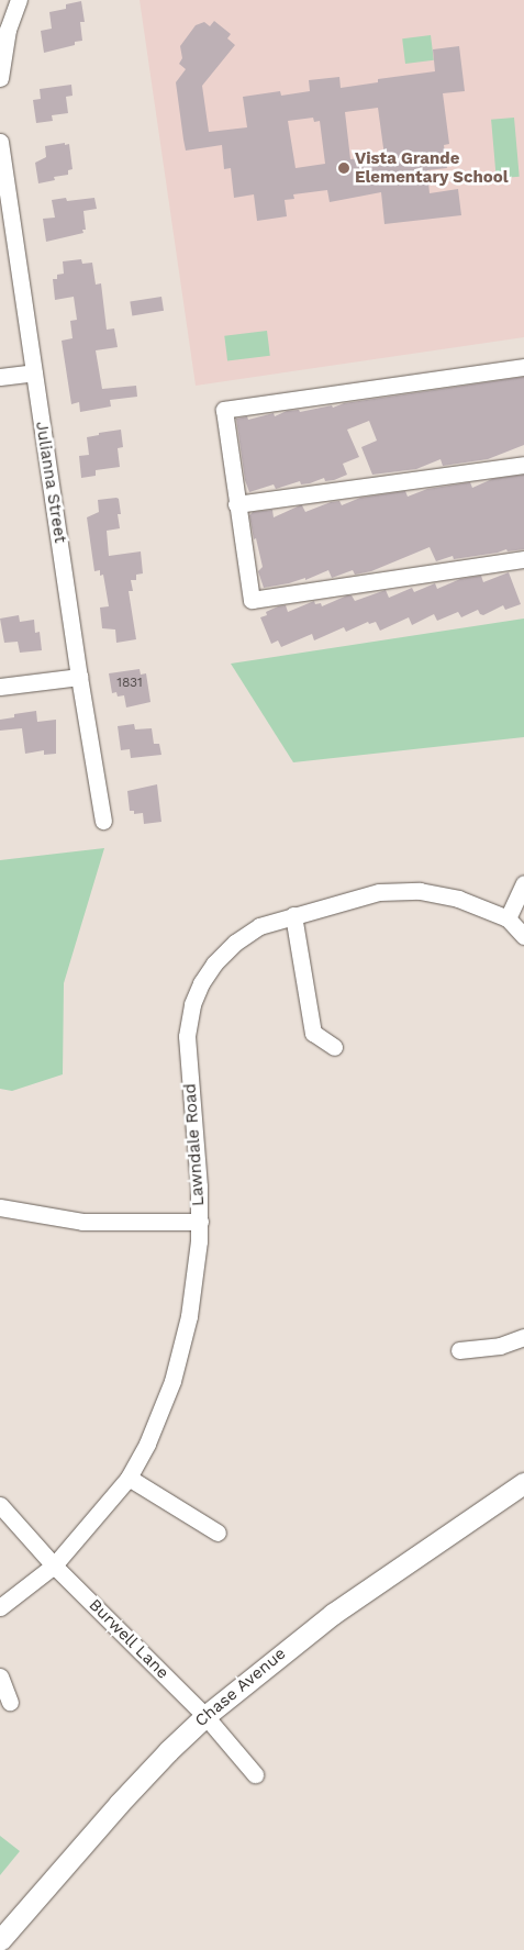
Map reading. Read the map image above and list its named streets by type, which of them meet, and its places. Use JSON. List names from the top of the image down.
{
  "streets": {
    "main road": ["Chase Avenue"],
    "street": ["Julianna Street", "Lawndale Road", "Burwell Lane"]
  },
  "crossings": [
    ["Lawndale Road", "Burwell Lane"],
    ["Burwell Lane", "Chase Avenue"]
  ],
  "places": ["Vista Grande Elementary School"],
  "house_numbers": ["1831"]
}
